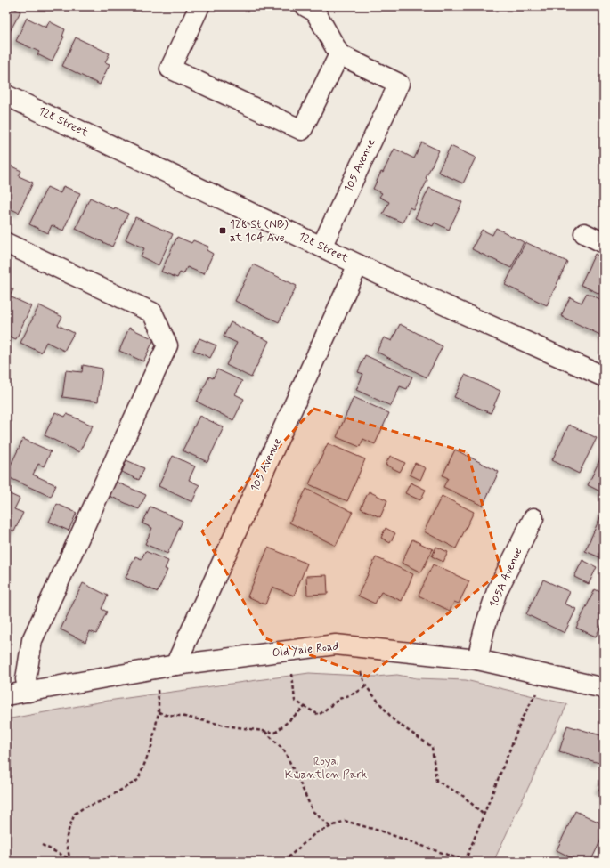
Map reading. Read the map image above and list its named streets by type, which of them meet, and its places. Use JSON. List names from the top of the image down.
{
  "streets": {
    "street": [
      "128 Street",
      "105 Avenue",
      "105A Avenue",
      "Old Yale Road"
    ]
  },
  "crossings": [
    ["128 Street", "105 Avenue"],
    ["105 Avenue", "Old Yale Road"],
    ["105A Avenue", "Old Yale Road"]
  ],
  "parks": ["Royal Kwantlen Park"],
  "places": {
    "transit": ["128 St (NB) at 104 Ave"]
  }
}
